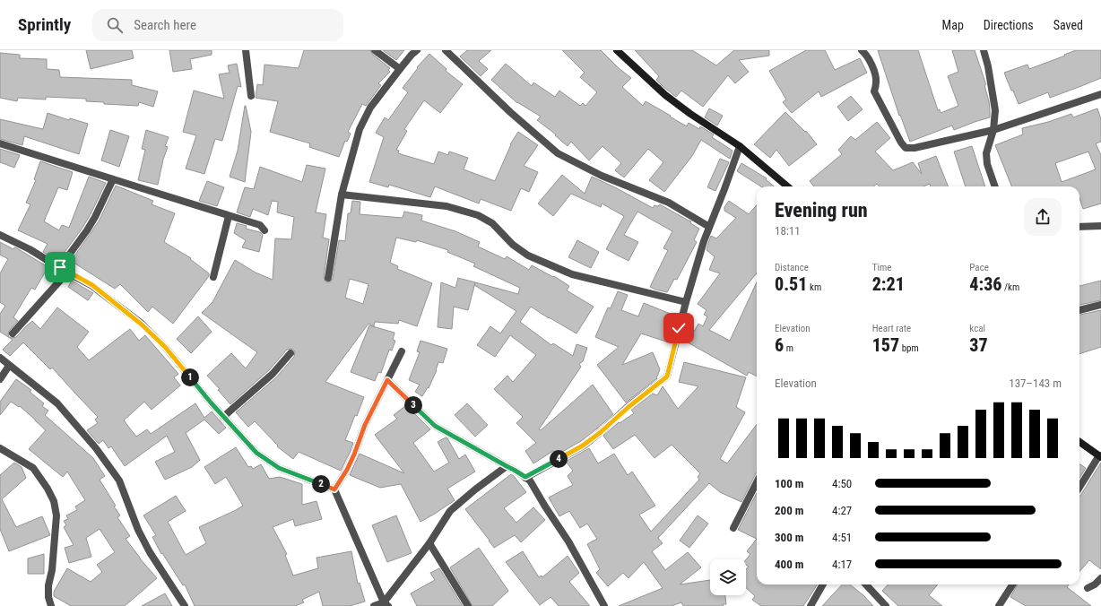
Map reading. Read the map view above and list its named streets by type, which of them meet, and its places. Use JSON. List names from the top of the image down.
{
  "page": {
    "header": "Sprintly",
    "search": "Search here",
    "nav": ["Map", "Directions", "Saved"],
    "heading": ["Evening run", "18:11"],
    "stats": [
      ["Distance", "0.51 km"],
      ["Time", "2:21"],
      ["Pace", "4:36 /km"],
      ["Elevation", "6 m"],
      ["Heart rate", "157 bpm"],
      ["kcal", "37"]
    ],
    "pins": [
      "1",
      "3",
      "4",
      "2"
    ],
    "chart": ["Elevation", "137–143 m"],
    "list": [
      {
        "name": "100 m",
        "note": "4:50"
      },
      {
        "name": "200 m",
        "note": "4:27"
      },
      {
        "name": "300 m",
        "note": "4:51"
      },
      {
        "name": "400 m",
        "note": "4:17"
      }
    ]
  }
}
